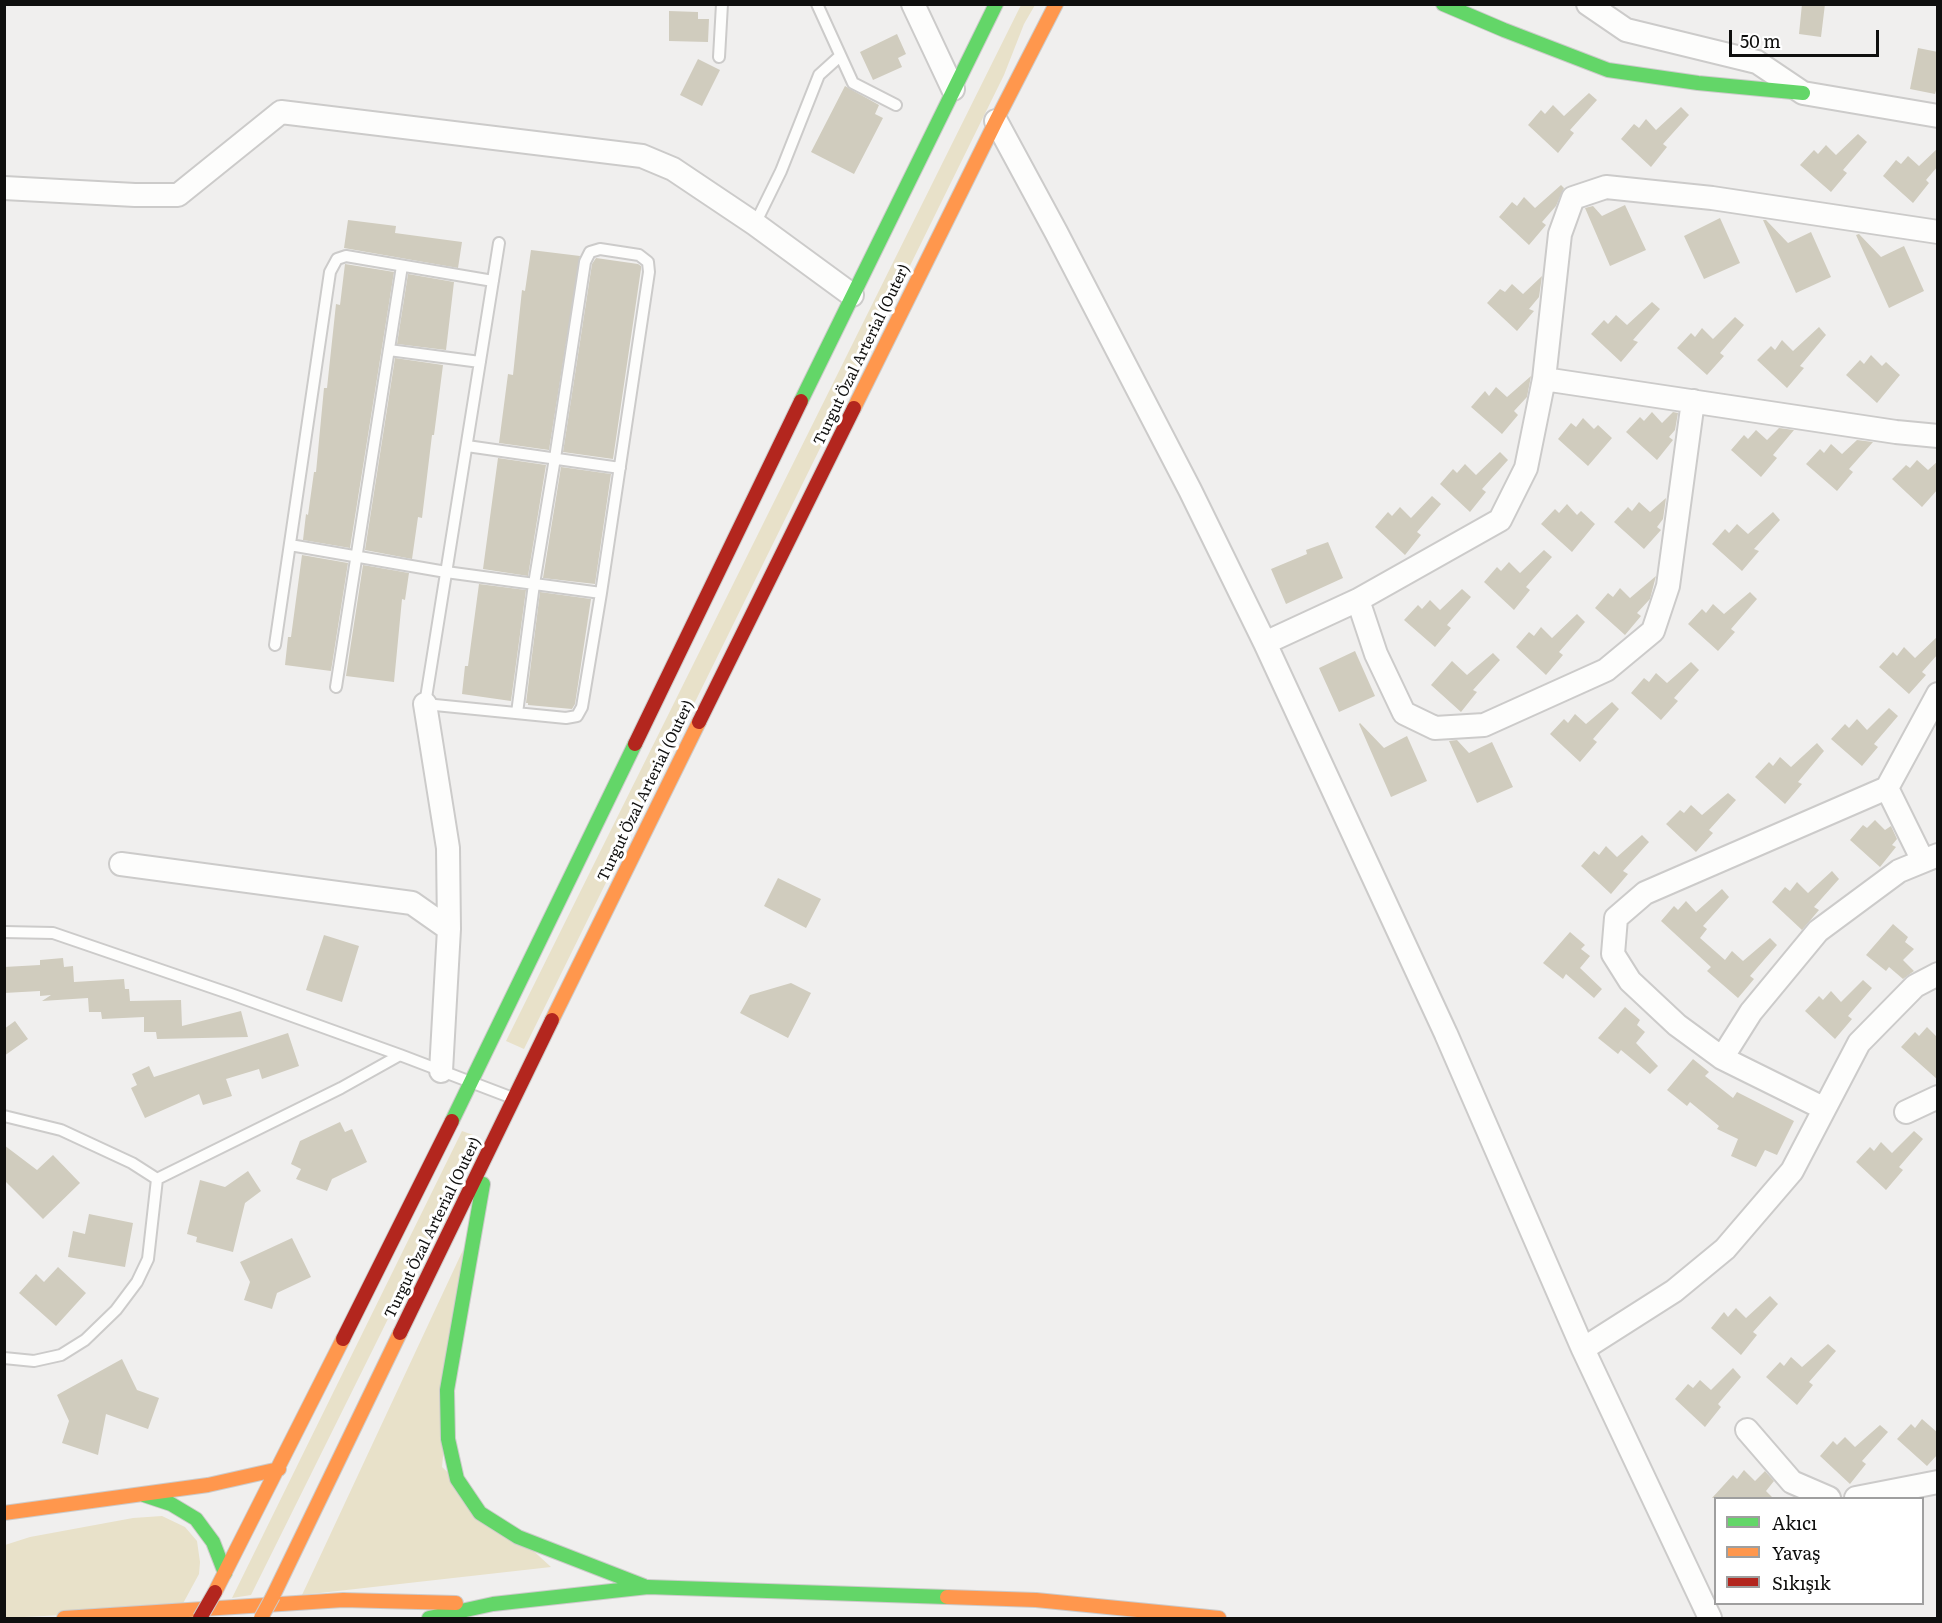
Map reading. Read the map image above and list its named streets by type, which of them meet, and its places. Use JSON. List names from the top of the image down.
{
  "streets": {
    "main road": ["Turgut Özal Arterial (Outer)"]
  },
  "legend": ["Akıcı", "Yavaş", "Sıkışık"],
  "scale_bar": "50 m"
}
